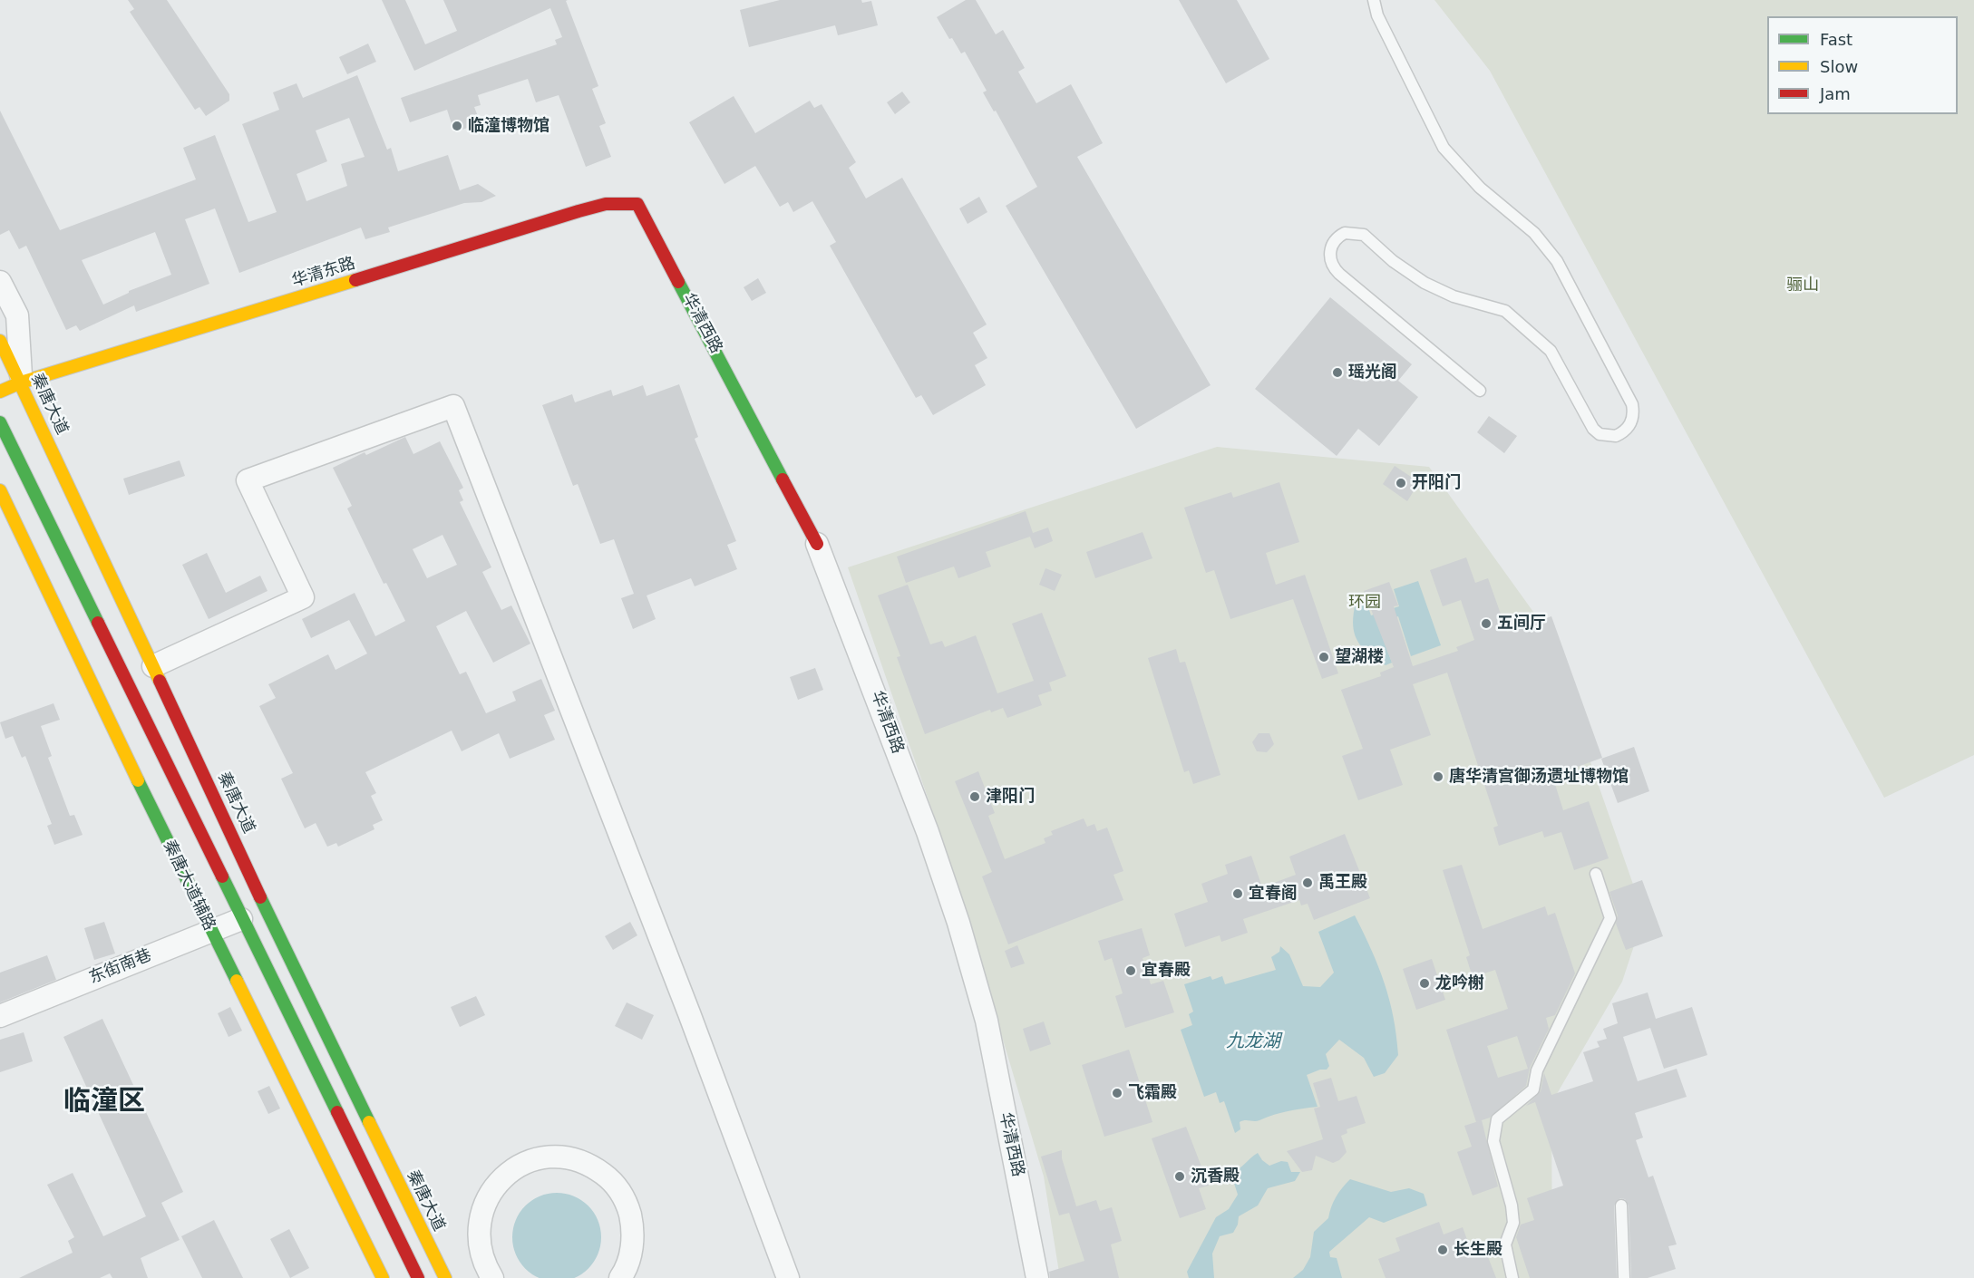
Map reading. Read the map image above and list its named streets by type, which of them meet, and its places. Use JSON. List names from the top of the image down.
{
  "streets": {
    "main road": [
      "华清东路",
      "华清西路",
      "秦唐大道",
      "秦唐大道辅路"
    ],
    "street": ["东街南巷"]
  },
  "crossings": [
    ["华清东路", "华清西路"],
    ["华清东路", "秦唐大道"],
    ["秦唐大道辅路", "东街南巷"]
  ],
  "districts": ["临潼区"],
  "water": ["九龙湖"],
  "parks": ["骊山", "环园"],
  "places": [
    "临潼博物馆",
    "瑶光阁",
    "开阳门",
    "五间厅",
    "望湖楼",
    "唐华清宫御汤遗址博物馆",
    "津阳门",
    "禹王殿",
    "宜春阁",
    "宜春殿",
    "龙吟榭",
    "飞霜殿",
    "沉香殿",
    "长生殿"
  ],
  "legend": ["Fast", "Slow", "Jam"]
}
